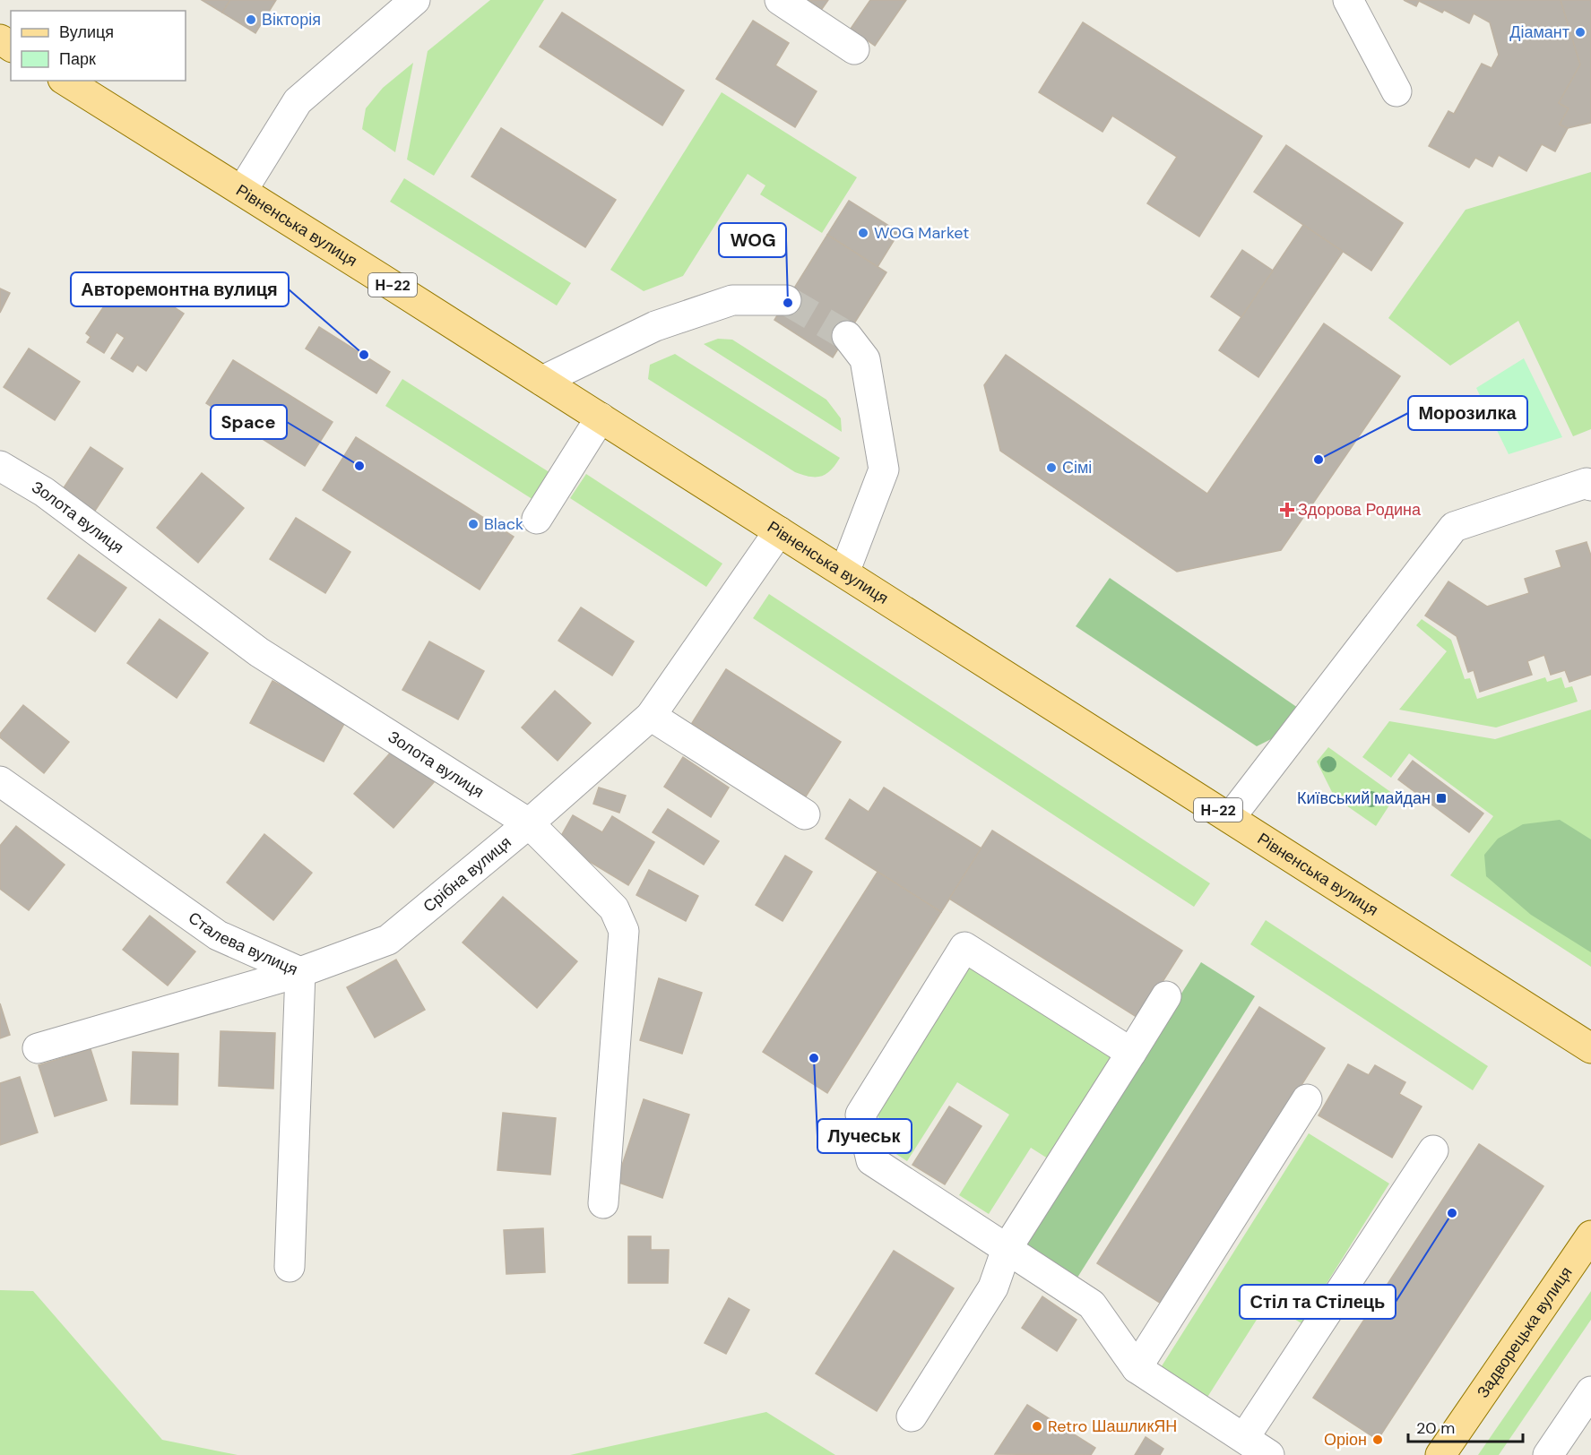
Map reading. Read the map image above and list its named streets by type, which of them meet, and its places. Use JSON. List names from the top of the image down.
{
  "streets": {
    "main road": ["Рівненська вулиця", "Н-22", "Задворецька вулиця"],
    "street": ["Золота вулиця", "Срібна вулиця", "Сталева вулиця"]
  },
  "crossings": [
    ["Рівненська вулиця", "Срібна вулиця"],
    ["Золота вулиця", "Срібна вулиця"],
    ["Срібна вулиця", "Сталева вулиця"]
  ],
  "places": {
    "other": [
      "Вікторія",
      "Діамант",
      "WOG Market",
      "WOG",
      "Авторемонтна вулиця",
      "Морозилка",
      "Space",
      "Сімі",
      "Black",
      "Лучеськ",
      "Стіл та Стілець",
      "Retro ШашликЯН",
      "Оріон"
    ],
    "health": ["Здорова Родина"],
    "transit": ["Київський майдан"]
  },
  "legend": ["Вулиця", "Парк"],
  "scale_bar": "20 m"
}
